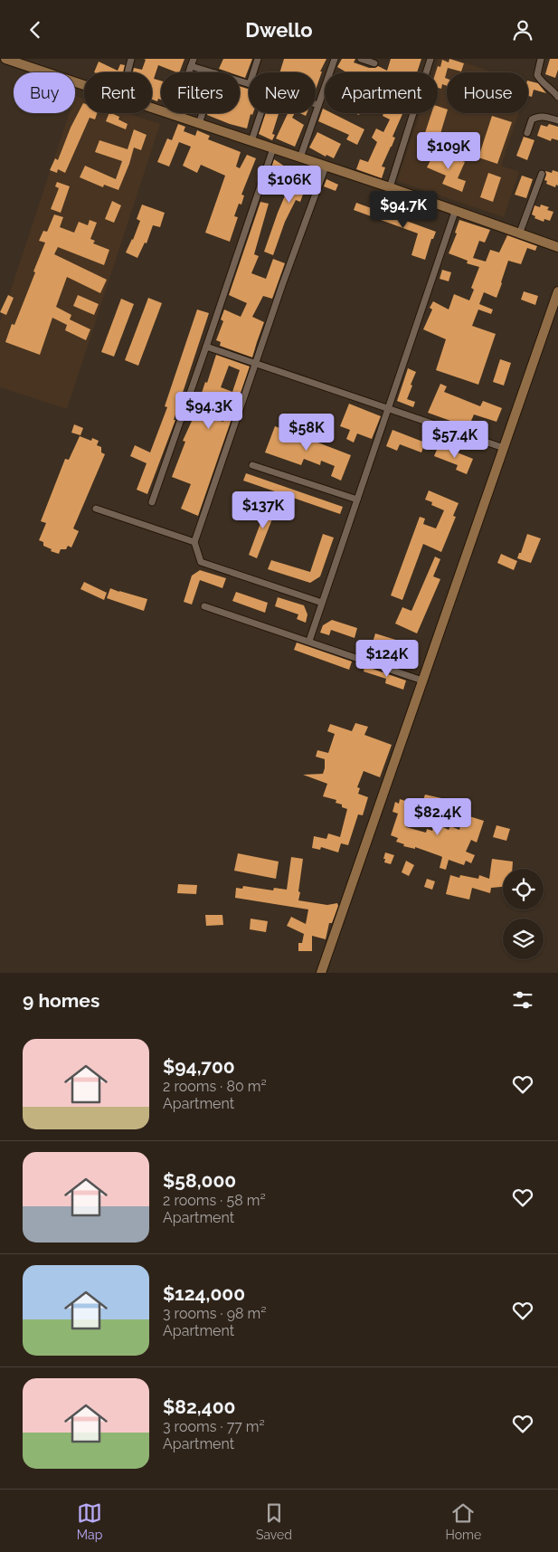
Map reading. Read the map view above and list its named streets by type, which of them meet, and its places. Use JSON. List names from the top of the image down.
{
  "page": {
    "header": "Dwello",
    "chip": [
      "Buy",
      "Rent",
      "Filters",
      "New",
      "Apartment",
      "House"
    ],
    "price": [
      "$109K",
      "$106K",
      "$94.7K",
      "$94.3K",
      "$58K",
      "$57.4K",
      "$137K",
      "$124K",
      "$82.4K"
    ],
    "heading": "9 homes",
    "list": [
      {
        "name": "$94,700",
        "note": "2 rooms · 80 m² · Apartment"
      },
      {
        "name": "$58,000",
        "note": "2 rooms · 58 m² · Apartment"
      },
      {
        "name": "$124,000",
        "note": "3 rooms · 98 m² · Apartment"
      },
      {
        "name": "$82,400",
        "note": "3 rooms · 77 m² · Apartment"
      }
    ],
    "tabs": ["Map", "Saved", "Home"]
  }
}
